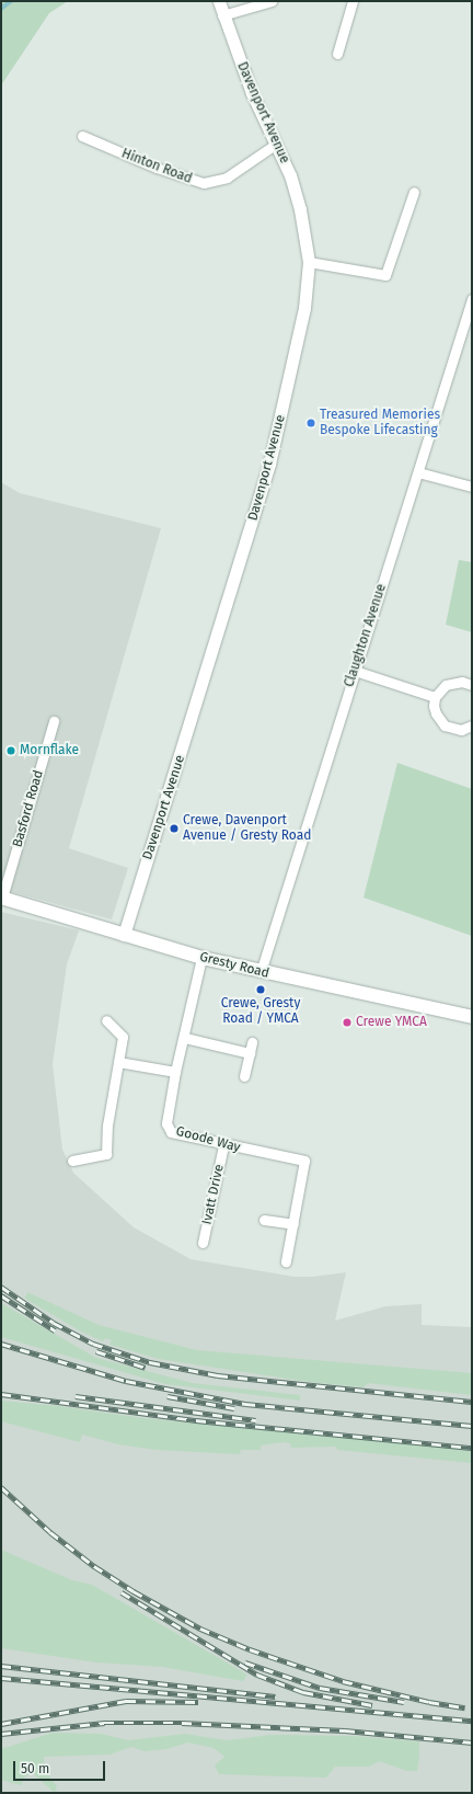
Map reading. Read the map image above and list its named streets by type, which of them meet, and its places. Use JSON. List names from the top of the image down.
{
  "streets": {
    "main road": ["Gresty Road"],
    "street": [
      "Davenport Avenue",
      "Hinton Road",
      "Claughton Avenue",
      "Basford Road",
      "Goode Way",
      "Ivatt Drive"
    ]
  },
  "crossings": [
    ["Davenport Avenue", "Hinton Road"],
    ["Davenport Avenue", "Gresty Road"],
    ["Claughton Avenue", "Gresty Road"],
    ["Basford Road", "Gresty Road"],
    ["Gresty Road", "Goode Way"],
    ["Goode Way", "Ivatt Drive"]
  ],
  "places": [
    "Treasured Memories Bespoke Lifecasting",
    "Mornflake",
    "Crewe, Davenport Avenue / Gresty Road",
    "Crewe, Gresty Road / YMCA",
    "Crewe YMCA"
  ],
  "scale_bar": "50 m"
}
